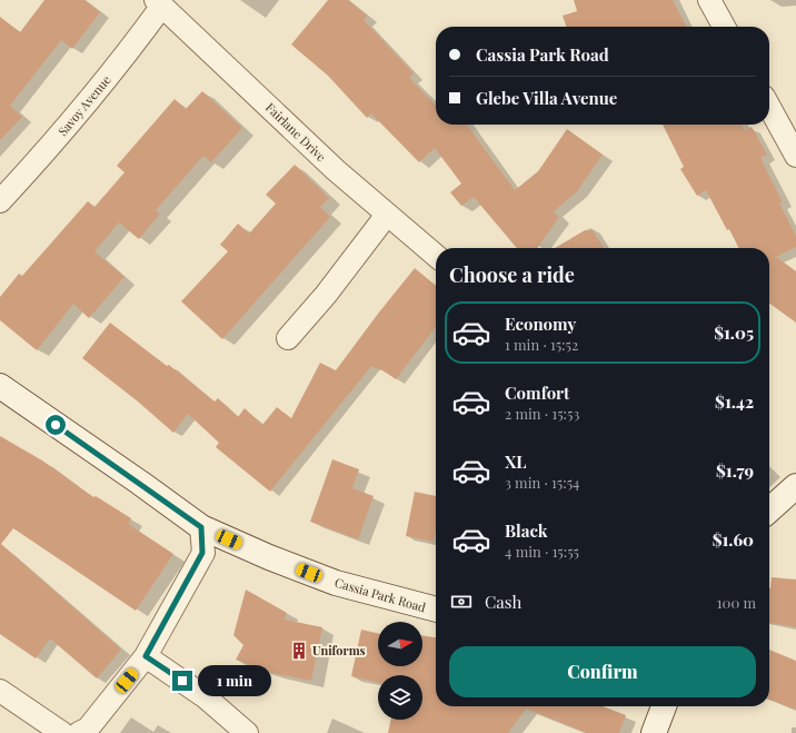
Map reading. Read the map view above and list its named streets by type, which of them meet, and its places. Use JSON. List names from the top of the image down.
{
  "streets": {
    "main road": ["Cassia Park Road"],
    "street": ["Savoy Avenue", "Fairlane Drive"]
  },
  "crossings": [
    ["Savoy Avenue", "Fairlane Drive"]
  ],
  "places": {
    "building": ["Uniforms"]
  },
  "north": "right",
  "page": {
    "banner": ["Cassia Park Road", "Glebe Villa Avenue"],
    "heading": "Choose a ride",
    "list": [
      {
        "name": "Economy",
        "note": "1 min · 15:52",
        "value": "$1.05"
      },
      {
        "name": "Comfort",
        "note": "2 min · 15:53",
        "value": "$1.42"
      },
      {
        "name": "XL",
        "note": "3 min · 15:54",
        "value": "$1.79"
      },
      {
        "name": "Black",
        "note": "4 min · 15:55",
        "value": "$1.60"
      }
    ],
    "pay": ["Cash", "100 m"],
    "buttons": "Confirm",
    "bubble": "1 min"
  }
}
